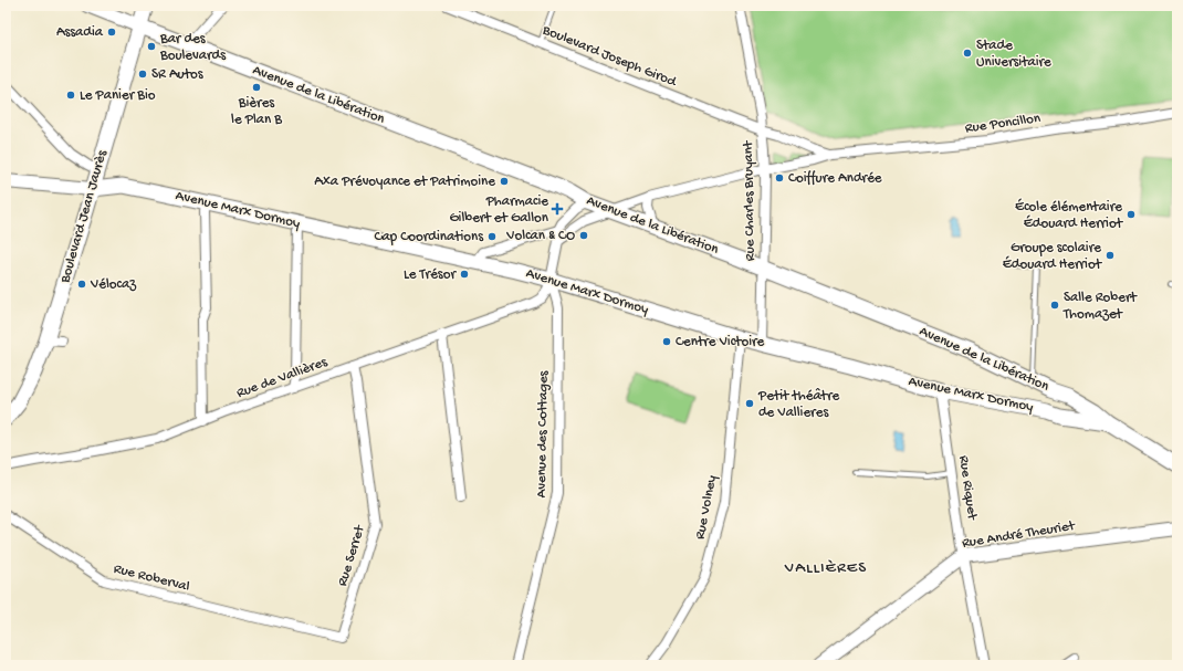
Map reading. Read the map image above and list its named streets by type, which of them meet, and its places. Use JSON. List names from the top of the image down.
{
  "streets": {
    "main road": ["Avenue de la Libération", "Avenue Marx Dormoy", "Boulevard Jean Jaurès"],
    "street": [
      "Boulevard Joseph Girod",
      "Rue Poncillon",
      "Rue Charles Bruyant",
      "Rue de Vallières",
      "Avenue des Cottages",
      "Rue Riquet",
      "Rue Volney",
      "Rue André Theuriet",
      "Rue Serret",
      "Rue Roberval"
    ]
  },
  "crossings": [
    ["Boulevard Joseph Girod", "Rue Poncillon"],
    ["Boulevard Joseph Girod", "Rue Charles Bruyant"],
    ["Avenue de la Libération", "Rue Poncillon"],
    ["Avenue de la Libération", "Rue Charles Bruyant"],
    ["Avenue de la Libération", "Avenue Marx Dormoy"],
    ["Avenue de la Libération", "Boulevard Jean Jaurès"],
    ["Rue Poncillon", "Rue Charles Bruyant"],
    ["Rue Charles Bruyant", "Avenue Marx Dormoy"],
    ["Avenue Marx Dormoy", "Boulevard Jean Jaurès"],
    ["Avenue Marx Dormoy", "Rue de Vallières"],
    ["Avenue Marx Dormoy", "Avenue des Cottages"],
    ["Avenue Marx Dormoy", "Rue Riquet"],
    ["Avenue Marx Dormoy", "Rue Volney"],
    ["Rue de Vallières", "Avenue des Cottages"],
    ["Rue de Vallières", "Rue Serret"],
    ["Rue Riquet", "Rue André Theuriet"],
    ["Rue Serret", "Rue Roberval"]
  ],
  "districts": ["VALLIÈRES"],
  "places": {
    "other": [
      "Assadia",
      "Bar des Boulevards",
      "Stade Universitaire",
      "SR Autos",
      "Bières le Plan B",
      "Le Panier Bio",
      "Coiffure Andrée",
      "Axa Prévoyance et Patrimoine",
      "École élémentaire Édouard Herriot",
      "Volcan & CO",
      "Cap Coordinations",
      "Groupe scolaire Édouard Herriot",
      "Le Trésor",
      "Vélocaz",
      "Salle Robert Thomazet",
      "Centre Victoire",
      "Petit théâtre de Vallieres"
    ],
    "health": ["Pharmacie Gilbert et Gallon"]
  }
}
